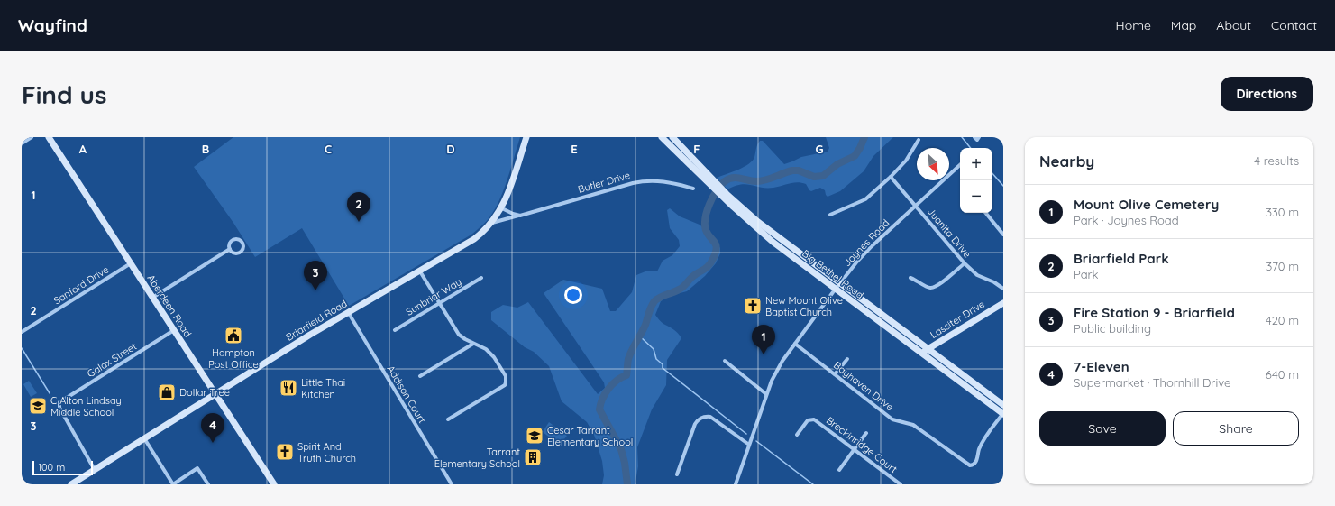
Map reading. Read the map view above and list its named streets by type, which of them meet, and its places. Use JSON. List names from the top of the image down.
{
  "streets": {
    "main road": [
      "Big Bethel Road",
      "Aberdeen Road",
      "Lassiter Drive",
      "Briarfield Road"
    ],
    "street": [
      "Butler Drive",
      "Juanita Drive",
      "Joynes Road",
      "Sanford Drive",
      "Sunbriar Way",
      "Galax Street",
      "Bayhaven Drive",
      "Addison Court",
      "Breckinridge Court"
    ]
  },
  "crossings": [
    ["Butler Drive", "Briarfield Road"],
    ["Juanita Drive", "Joynes Road"],
    ["Joynes Road", "Big Bethel Road"],
    ["Joynes Road", "Bayhaven Drive"],
    ["Big Bethel Road", "Lassiter Drive"],
    ["Big Bethel Road", "Bayhaven Drive"],
    ["Sanford Drive", "Aberdeen Road"],
    ["Aberdeen Road", "Briarfield Road"],
    ["Aberdeen Road", "Galax Street"],
    ["Briarfield Road", "Galax Street"],
    ["Briarfield Road", "Addison Court"]
  ],
  "places": {
    "church": ["New Mount Olive Baptist Church", "Spirit And Truth Church"],
    "public building": ["Hampton Post Office"],
    "restaurant": ["Little Thai Kitchen"],
    "shop": ["Dollar Tree"],
    "school or university": ["C Alton Lindsay Middle School", "Cesar Tarrant Elementary School"],
    "building": ["Tarrant Elementary School"]
  },
  "scale_bar": "100 m",
  "north": "bottom right",
  "page": {
    "header": "Wayfind",
    "nav": [
      "Home",
      "Map",
      "About",
      "Contact"
    ],
    "buttons": [
      "Directions",
      ["Save", "Share"]
    ],
    "title": "Find us",
    "heading": ["Nearby", "4 results"],
    "map_buttons": ["+", "−"],
    "list": [
      {
        "mark": "1",
        "name": "Mount Olive Cemetery",
        "note": "Park · Joynes Road",
        "value": "330 m"
      },
      {
        "mark": "2",
        "name": "Briarfield Park",
        "note": "Park",
        "value": "370 m"
      },
      {
        "mark": "3",
        "name": "Fire Station 9 - Briarfield",
        "note": "Public building",
        "value": "420 m"
      },
      {
        "mark": "4",
        "name": "7-Eleven",
        "note": "Supermarket · Thornhill Drive",
        "value": "640 m"
      }
    ],
    "pins": [
      "2",
      "3",
      "1",
      "4"
    ],
    "scale": "100 m"
  },
  "grid": {
    "columns": [
      "A",
      "B",
      "C",
      "D",
      "E",
      "F",
      "G"
    ],
    "rows": ["1", "2", "3"]
  }
}
